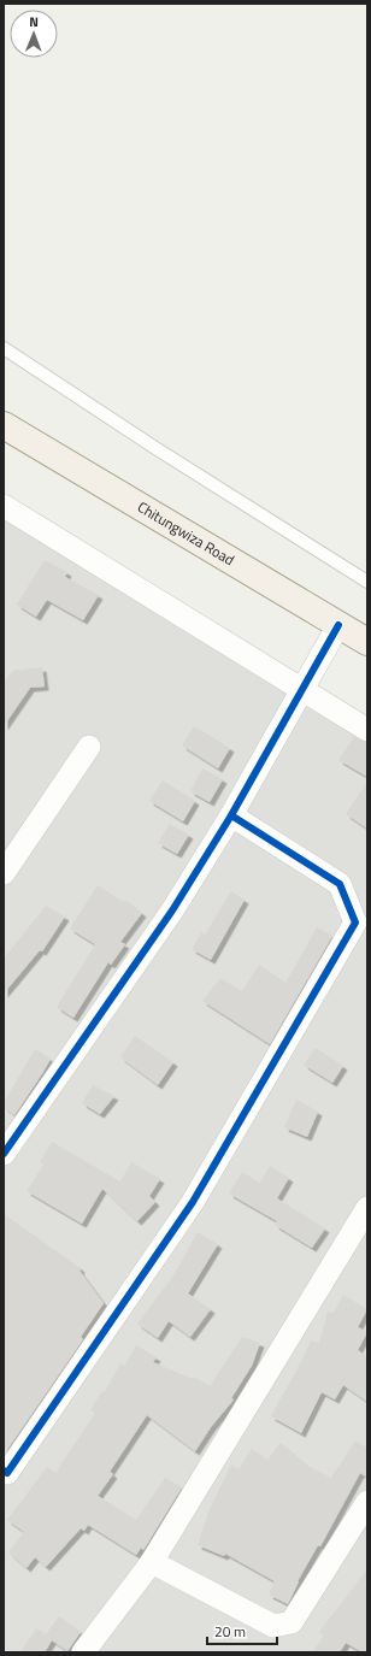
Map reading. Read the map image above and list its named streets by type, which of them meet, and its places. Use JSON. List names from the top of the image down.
{
  "streets": {
    "main road": ["Chitungwiza Road"]
  },
  "scale_bar": "20 m",
  "north": "top"
}
